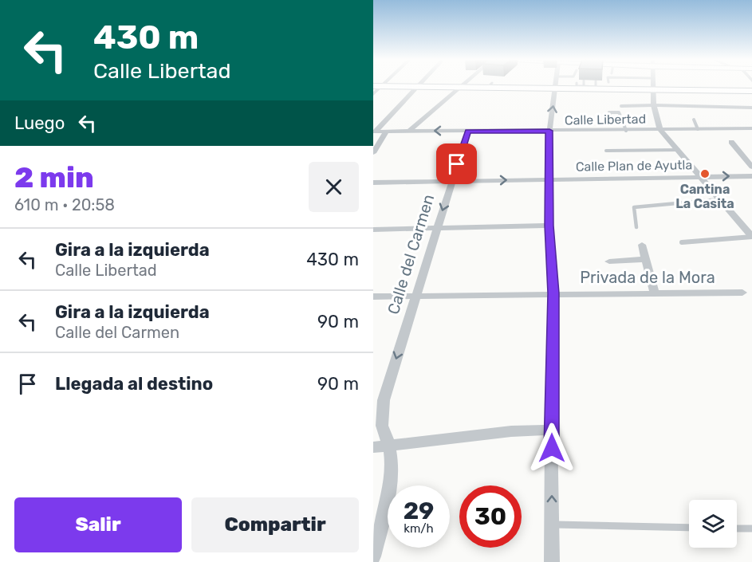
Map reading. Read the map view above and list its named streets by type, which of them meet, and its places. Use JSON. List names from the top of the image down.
{
  "streets": {
    "street": [
      "Calle Libertad",
      "Calle Plan de Ayutla",
      "Calle del Carmen",
      "Privada de la Mora"
    ]
  },
  "crossings": [
    ["Calle Libertad", "Calle del Carmen"],
    ["Calle Plan de Ayutla", "Calle del Carmen"],
    ["Calle del Carmen", "Privada de la Mora"]
  ],
  "one_way": ["Calle del Carmen"],
  "places": ["Cantina La Casita"],
  "page": {
    "turn": ["430 m", "Calle Libertad"],
    "then": "Luego",
    "heading": ["2 min", "610 m · 20:58"],
    "list": [
      {
        "name": "Gira a la izquierda",
        "note": "Calle Libertad",
        "value": "430 m"
      },
      {
        "name": "Gira a la izquierda",
        "note": "Calle del Carmen",
        "value": "90 m"
      },
      {
        "name": "Llegada al destino",
        "value": "90 m"
      }
    ],
    "speed": "29 km/h",
    "limit": "30",
    "buttons": ["Salir", "Compartir"]
  }
}
